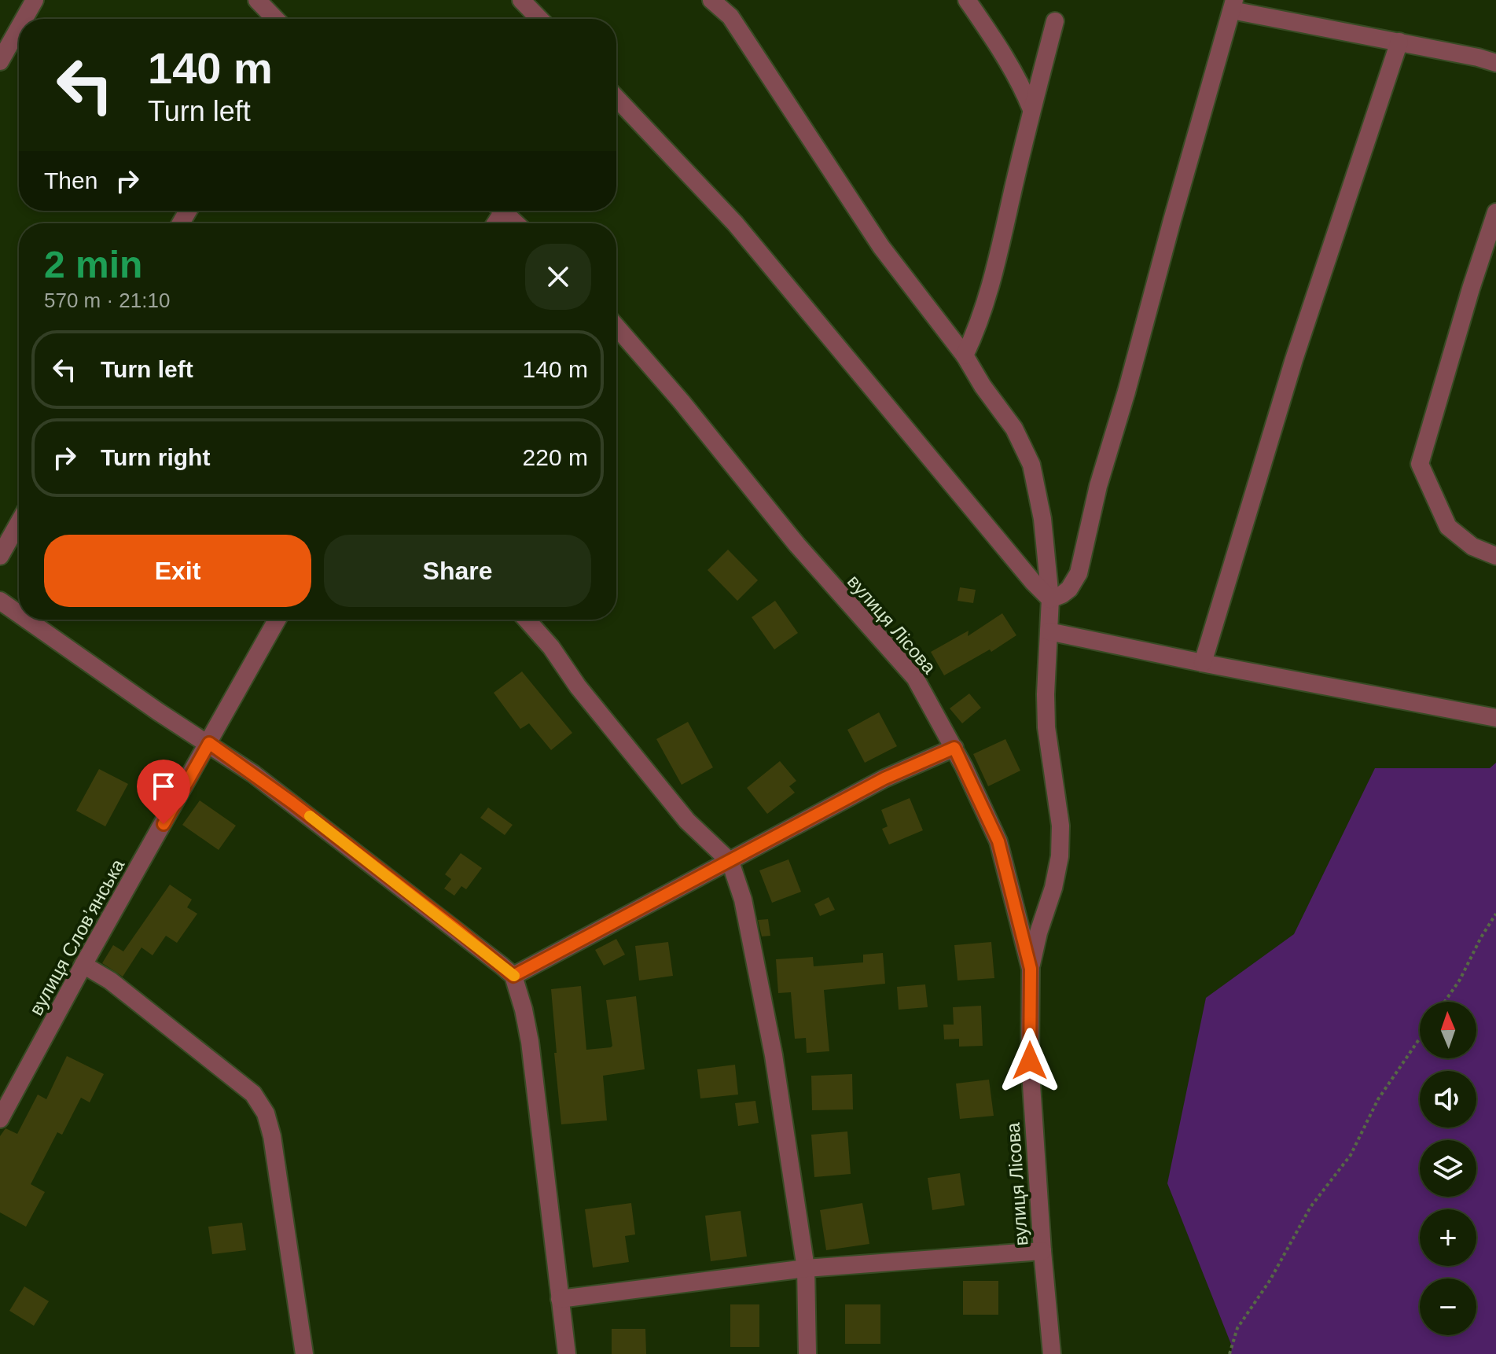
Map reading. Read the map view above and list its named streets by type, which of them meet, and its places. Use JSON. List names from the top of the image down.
{
  "streets": {
    "street": ["вулиця Лісова", "вулиця Словʼянська"]
  },
  "north": "top",
  "page": {
    "turn": ["140 m", "Turn left"],
    "then": "Then",
    "heading": ["2 min", "570 m · 21:10"],
    "list": [
      {
        "name": "Turn left",
        "value": "140 m"
      },
      {
        "name": "Turn right",
        "value": "220 m"
      }
    ],
    "buttons": ["Exit", "Share"],
    "map_buttons": ["+", "−"]
  }
}
